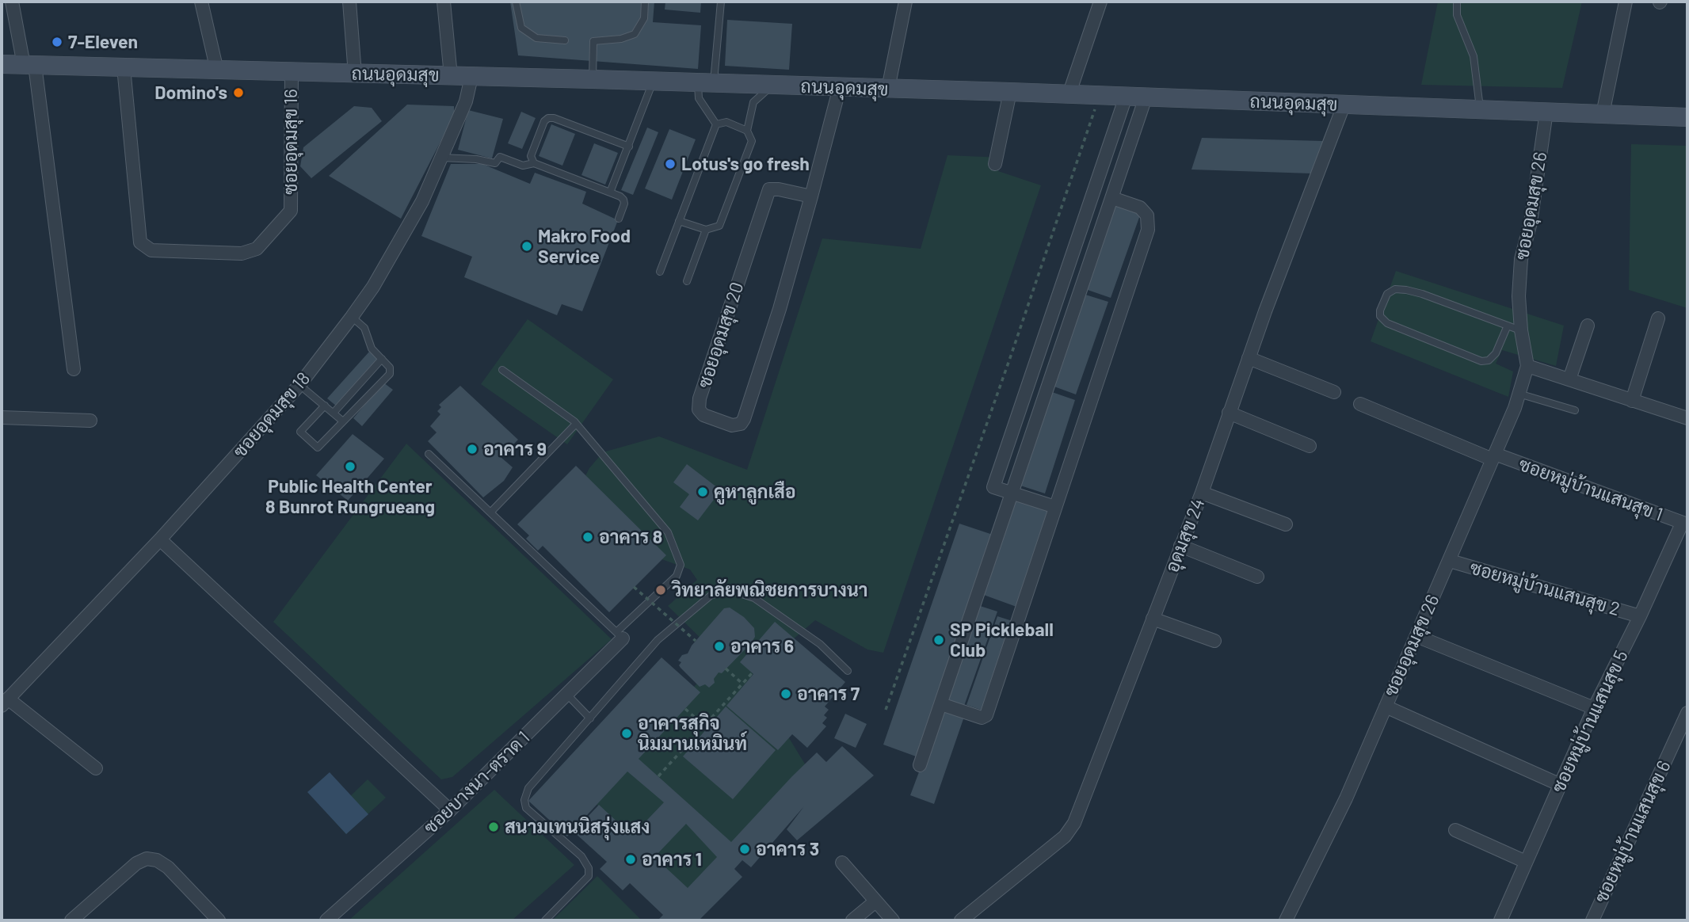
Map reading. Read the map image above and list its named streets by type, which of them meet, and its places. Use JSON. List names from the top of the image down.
{
  "streets": {
    "main road": ["ถนนอุดมสุข"],
    "street": [
      "ซอยอุดมสุข 16",
      "ซอยอุดมสุข 26",
      "ซอยอุดมสุข 20",
      "ซอยอุดมสุข 18",
      "ซอยหมู่บ้านแสนสุข 1",
      "อุดมสุข 24",
      "ซอยหมู่บ้านแสนสุข 2",
      "ซอยหมู่บ้านแสนสุข 5",
      "ซอยบางนา-ตราด 1",
      "ซอยหมู่บ้านแสนสุข 6"
    ]
  },
  "crossings": [
    ["ถนนอุดมสุข", "ซอยอุดมสุข 16"],
    ["ถนนอุดมสุข", "ซอยอุดมสุข 26"],
    ["ถนนอุดมสุข", "ซอยอุดมสุข 20"],
    ["ถนนอุดมสุข", "ซอยอุดมสุข 18"],
    ["ถนนอุดมสุข", "อุดมสุข 24"],
    ["ซอยอุดมสุข 26", "ซอยหมู่บ้านแสนสุข 1"],
    ["ซอยอุดมสุข 26", "ซอยหมู่บ้านแสนสุข 2"],
    ["ซอยหมู่บ้านแสนสุข 1", "ซอยหมู่บ้านแสนสุข 5"],
    ["ซอยหมู่บ้านแสนสุข 2", "ซอยหมู่บ้านแสนสุข 5"]
  ],
  "places": [
    "7-Eleven",
    "Domino's",
    "Lotus's go fresh",
    "Makro Food Service",
    "อาคาร 9",
    "Public Health Center 8 Bunrot Rungrueang",
    "คูหาลูกเสือ",
    "อาคาร 8",
    "วิทยาลัยพณิชยการบางนา",
    "SP Pickleball Club",
    "อาคาร 6",
    "อาคาร 7",
    "อาคารสุกิจ นิมมานเหมินท์",
    "สนามเทนนิสรุ่งแสง",
    "อาคาร 3",
    "อาคาร 1"
  ]
}
